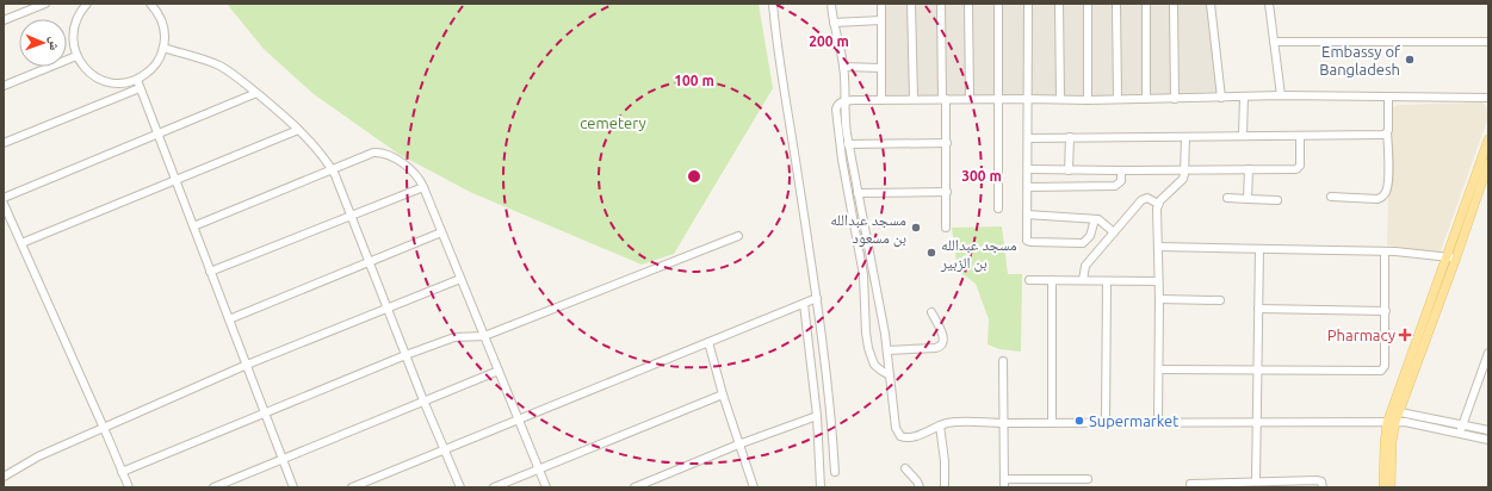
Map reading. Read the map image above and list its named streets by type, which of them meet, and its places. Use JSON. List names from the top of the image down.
{
  "parks": ["cemetery"],
  "places": {
    "other": [
      "Embassy of Bangladesh",
      "مسجد عبدالله بن مسعود",
      "مسجد عبدالله بن الزبير",
      "Supermarket"
    ],
    "health": ["Pharmacy"]
  },
  "north": "right",
  "rings": ["200 m", "100 m", "300 m"]
}
